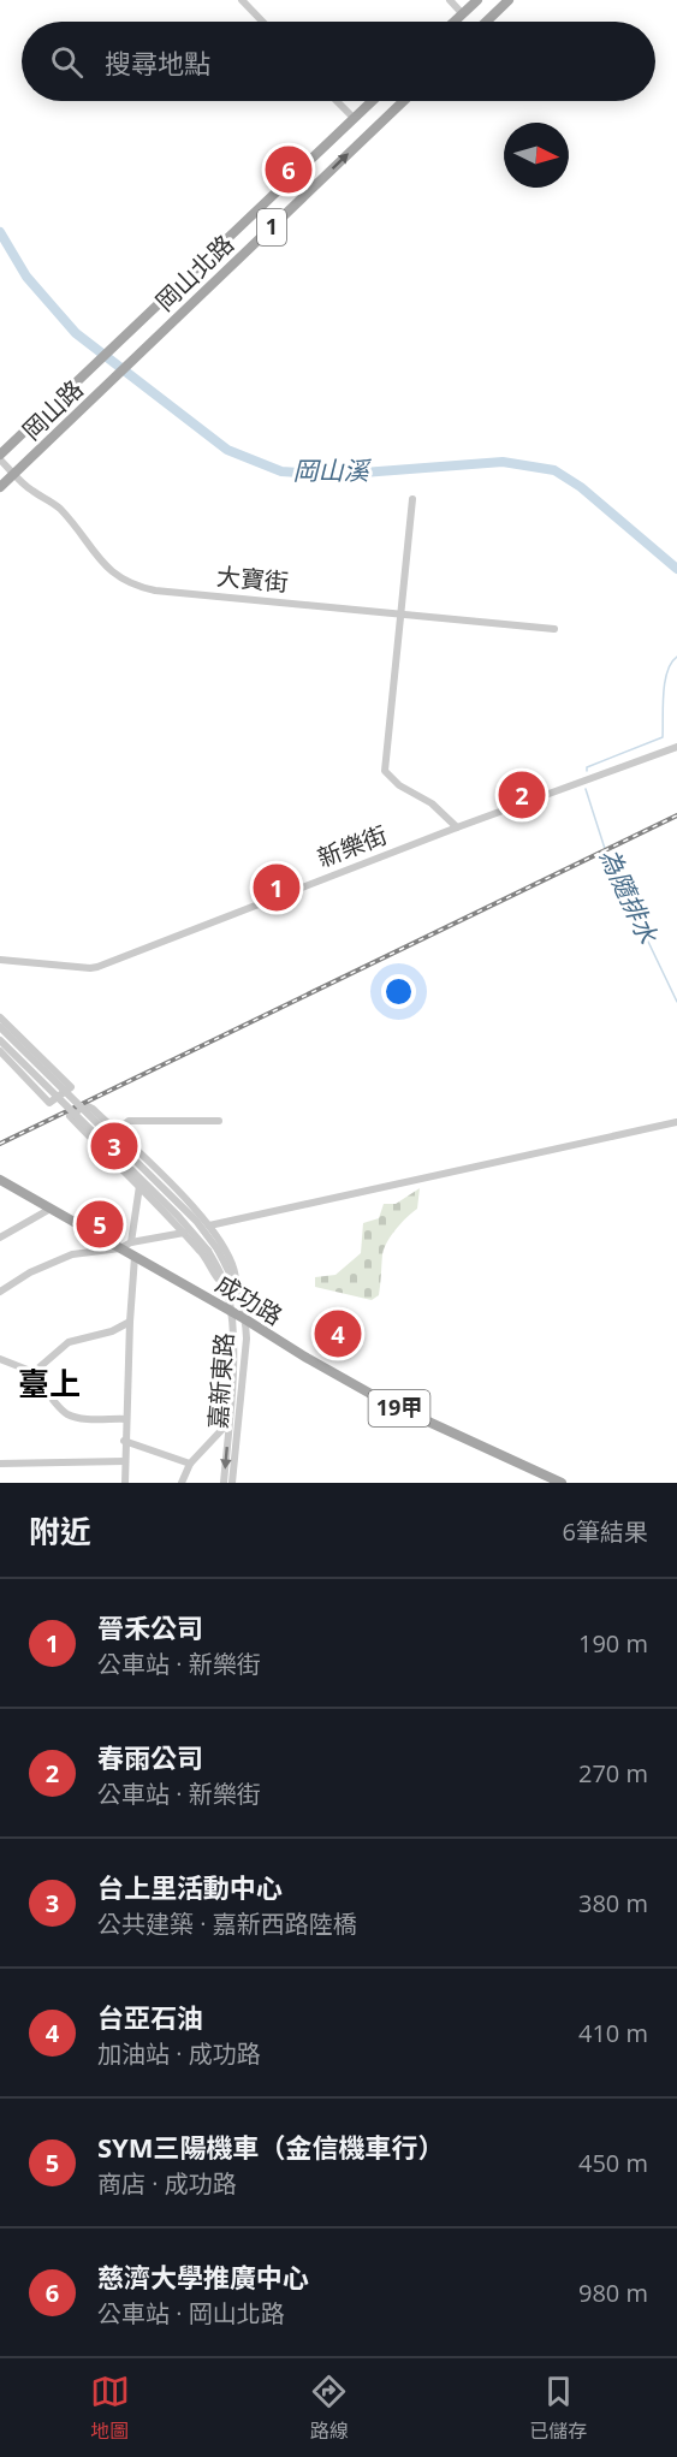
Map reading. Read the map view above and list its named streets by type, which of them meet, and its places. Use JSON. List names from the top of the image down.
{
  "streets": {
    "main road": [
      "1",
      "岡山北路",
      "岡山路",
      "成功路",
      "19甲"
    ],
    "street": ["大寶街", "新樂街", "嘉新東路"]
  },
  "crossings": [
    ["岡山北路", "岡山路"],
    ["岡山路", "大寶街"],
    ["成功路", "嘉新東路"]
  ],
  "districts": ["臺上"],
  "water": ["岡山溪", "為隨排水"],
  "north": "right",
  "page": {
    "search": "搜尋地點",
    "pins": [
      "6",
      "2",
      "1",
      "3",
      "5",
      "4"
    ],
    "heading": ["附近", "6筆結果"],
    "list": [
      {
        "mark": "1",
        "name": "晉禾公司",
        "note": "公車站 · 新樂街",
        "value": "190 m"
      },
      {
        "mark": "2",
        "name": "春雨公司",
        "note": "公車站 · 新樂街",
        "value": "270 m"
      },
      {
        "mark": "3",
        "name": "台上里活動中心",
        "note": "公共建築 · 嘉新西路陸橋",
        "value": "380 m"
      },
      {
        "mark": "4",
        "name": "台亞石油",
        "note": "加油站 · 成功路",
        "value": "410 m"
      },
      {
        "mark": "5",
        "name": "SYM三陽機車（金信機車行）",
        "note": "商店 · 成功路",
        "value": "450 m"
      },
      {
        "mark": "6",
        "name": "慈濟大學推廣中心",
        "note": "公車站 · 岡山北路",
        "value": "980 m"
      }
    ],
    "nav": ["地圖", "路線", "已儲存"]
  }
}
